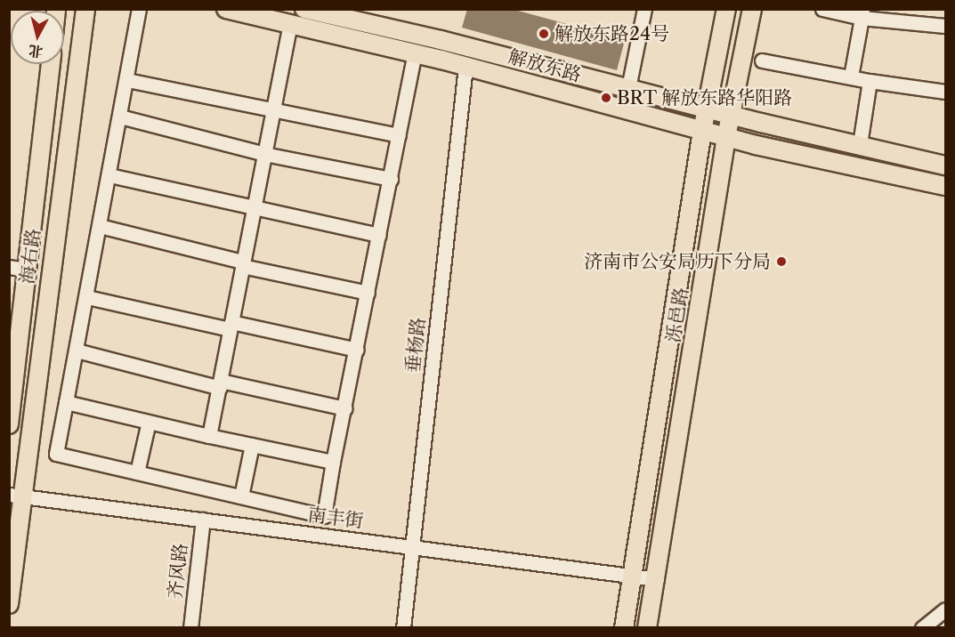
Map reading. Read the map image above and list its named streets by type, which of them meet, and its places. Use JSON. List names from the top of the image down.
{
  "streets": {
    "main road": ["解放东路", "海右路", "泺邑路"],
    "street": ["垂杨路", "南丰街", "齐风路"]
  },
  "crossings": [
    ["解放东路", "泺邑路"],
    ["解放东路", "垂杨路"],
    ["海右路", "南丰街"],
    ["泺邑路", "南丰街"],
    ["垂杨路", "南丰街"],
    ["南丰街", "齐风路"]
  ],
  "places": ["解放东路24号", "BRT 解放东路华阳路", "济南市公安局历下分局"],
  "north": "bottom"
}
